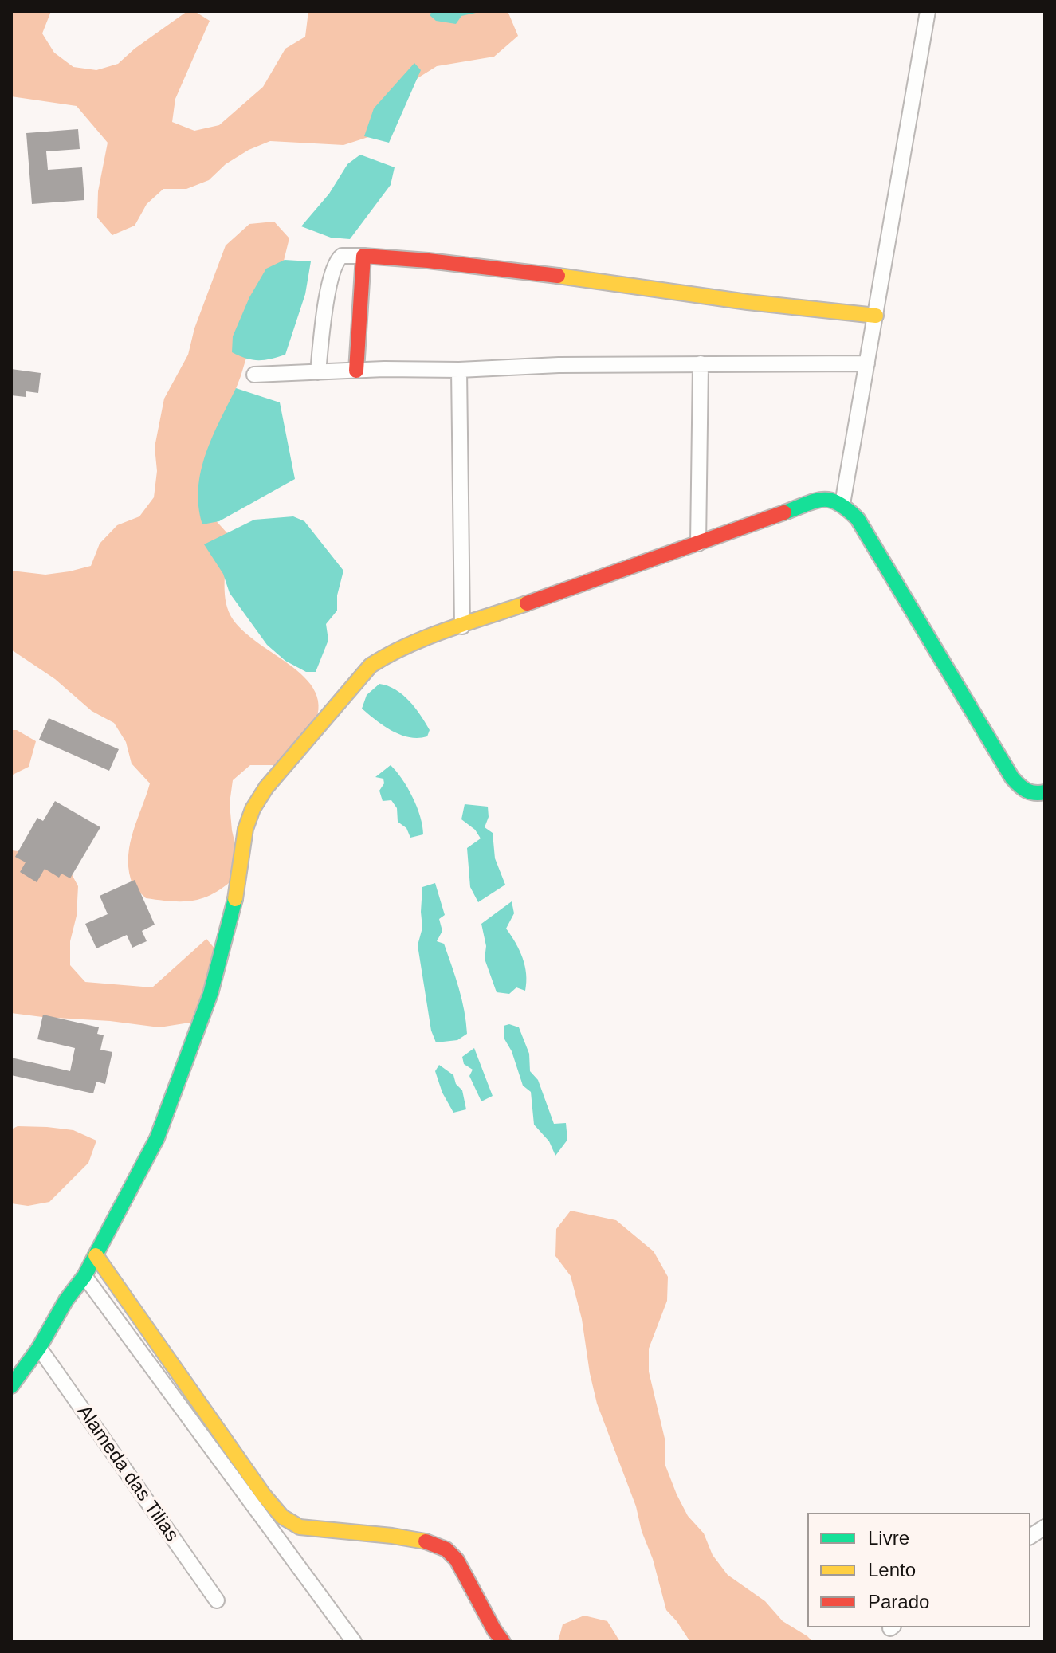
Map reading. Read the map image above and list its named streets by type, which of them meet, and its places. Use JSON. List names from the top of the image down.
{
  "streets": {
    "street": ["Alameda das Tilias"]
  },
  "legend": ["Livre", "Lento", "Parado"]
}
